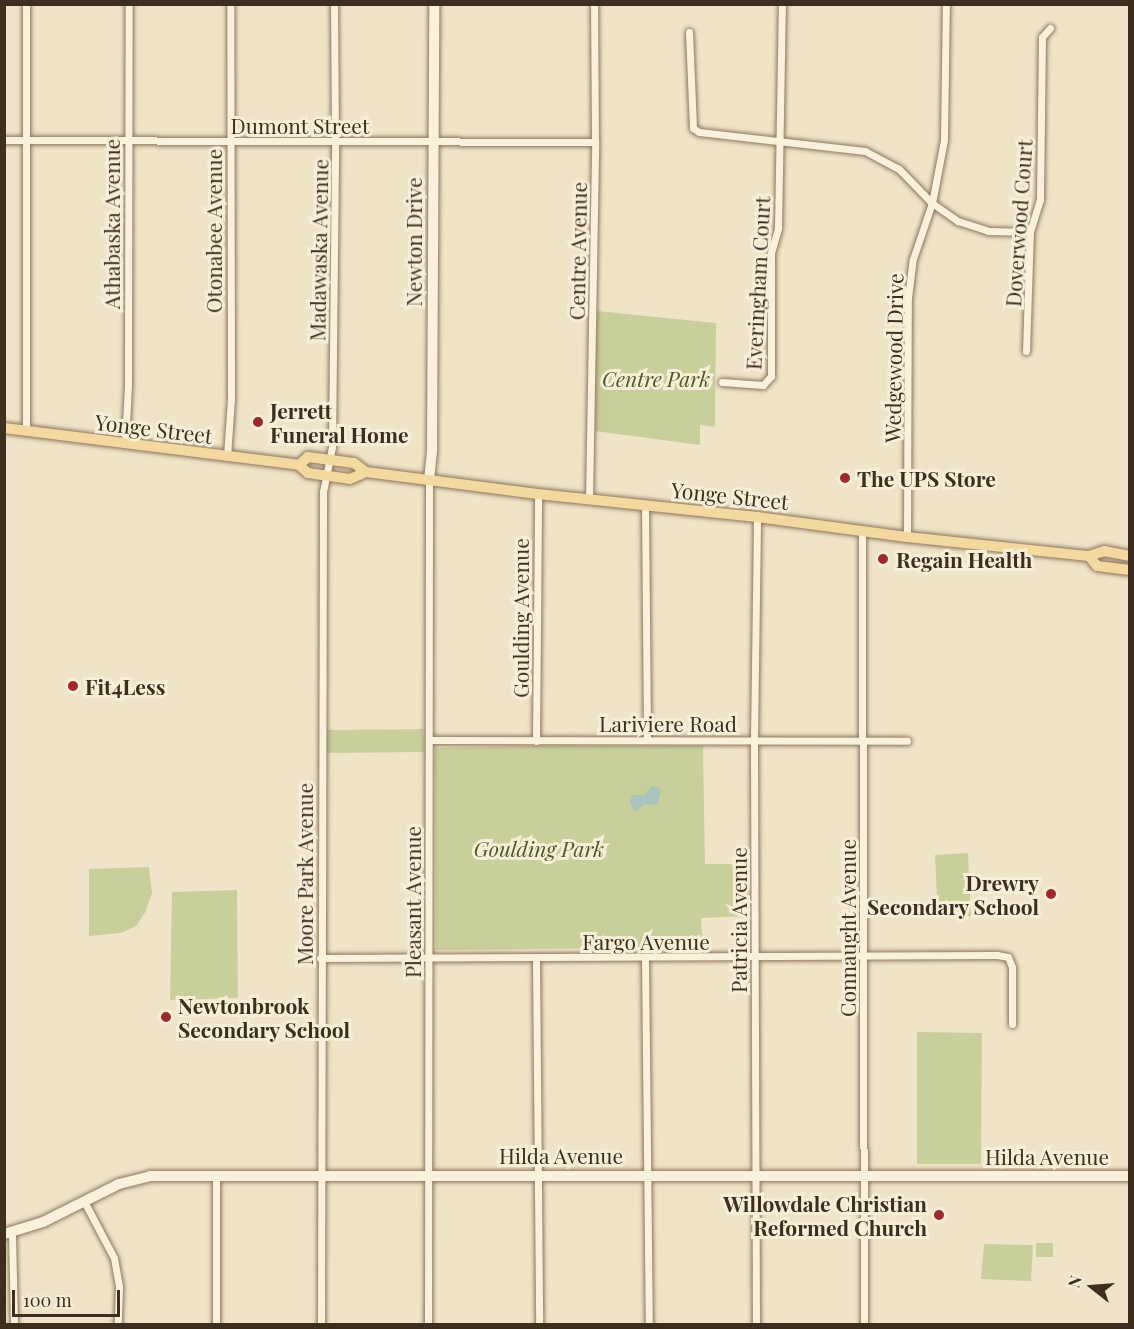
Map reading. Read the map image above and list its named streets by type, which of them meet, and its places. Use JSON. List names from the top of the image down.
{
  "streets": {
    "main road": ["Yonge Street"],
    "street": [
      "Dumont Street",
      "Doverwood Court",
      "Athabaska Avenue",
      "Otonabee Avenue",
      "Newton Drive",
      "Madawaska Avenue",
      "Centre Avenue",
      "Everingham Court",
      "Wedgewood Drive",
      "Goulding Avenue",
      "Lariviere Road",
      "Moore Park Avenue",
      "Pleasant Avenue",
      "Patricia Avenue",
      "Connaught Avenue",
      "Fargo Avenue",
      "Hilda Avenue"
    ]
  },
  "crossings": [
    ["Dumont Street", "Athabaska Avenue"],
    ["Dumont Street", "Otonabee Avenue"],
    ["Dumont Street", "Newton Drive"],
    ["Dumont Street", "Madawaska Avenue"],
    ["Dumont Street", "Centre Avenue"],
    ["Athabaska Avenue", "Yonge Street"],
    ["Otonabee Avenue", "Yonge Street"],
    ["Newton Drive", "Yonge Street"],
    ["Newton Drive", "Pleasant Avenue"],
    ["Madawaska Avenue", "Yonge Street"],
    ["Madawaska Avenue", "Moore Park Avenue"],
    ["Centre Avenue", "Yonge Street"],
    ["Wedgewood Drive", "Yonge Street"],
    ["Yonge Street", "Goulding Avenue"],
    ["Yonge Street", "Moore Park Avenue"],
    ["Yonge Street", "Pleasant Avenue"],
    ["Yonge Street", "Patricia Avenue"],
    ["Yonge Street", "Connaught Avenue"],
    ["Goulding Avenue", "Lariviere Road"],
    ["Lariviere Road", "Pleasant Avenue"],
    ["Lariviere Road", "Patricia Avenue"],
    ["Lariviere Road", "Connaught Avenue"],
    ["Moore Park Avenue", "Fargo Avenue"],
    ["Moore Park Avenue", "Hilda Avenue"],
    ["Pleasant Avenue", "Fargo Avenue"],
    ["Pleasant Avenue", "Hilda Avenue"],
    ["Patricia Avenue", "Fargo Avenue"],
    ["Patricia Avenue", "Hilda Avenue"],
    ["Connaught Avenue", "Fargo Avenue"],
    ["Connaught Avenue", "Hilda Avenue"]
  ],
  "parks": ["Centre Park", "Goulding Park"],
  "places": [
    "Jerrett Funeral Home",
    "The UPS Store",
    "Regain Health",
    "Fit4Less",
    "Drewry Secondary School",
    "Newtonbrook Secondary School",
    "Willowdale Christian Reformed Church"
  ],
  "scale_bar": "100 m",
  "north": "left"
}
